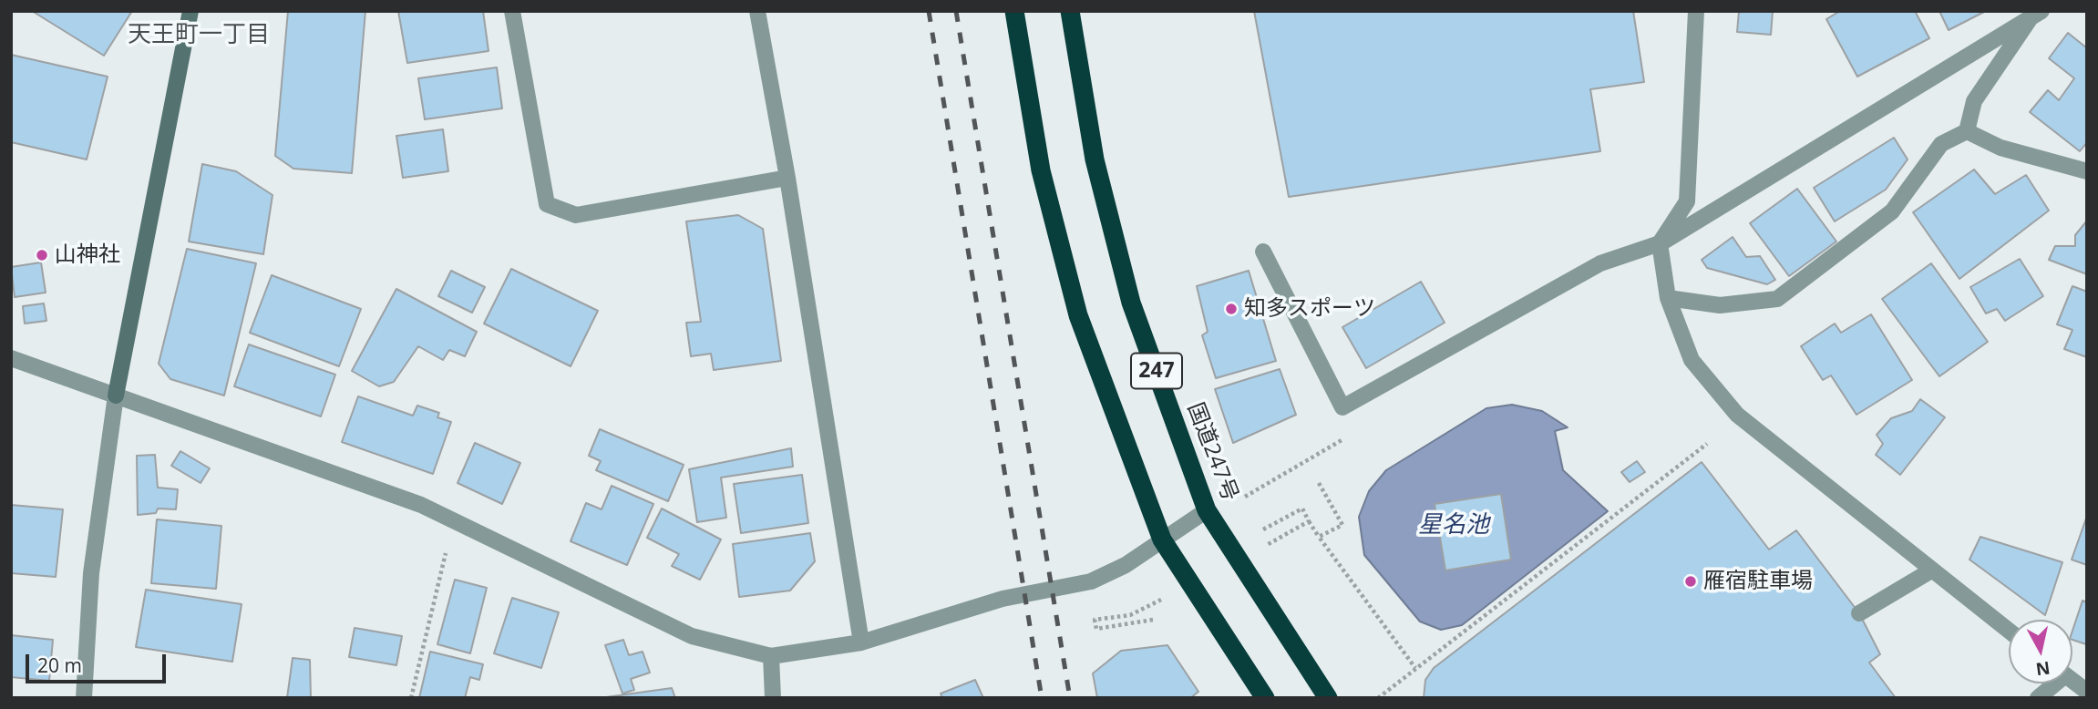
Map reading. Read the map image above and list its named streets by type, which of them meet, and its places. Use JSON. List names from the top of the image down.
{
  "streets": {
    "highway": ["247", "国道247号"]
  },
  "districts": ["天王町一丁目"],
  "water": ["星名池"],
  "places": ["山神社", "知多スポーツ", "雁宿駐車場"],
  "scale_bar": "20 m",
  "north": "bottom"
}
